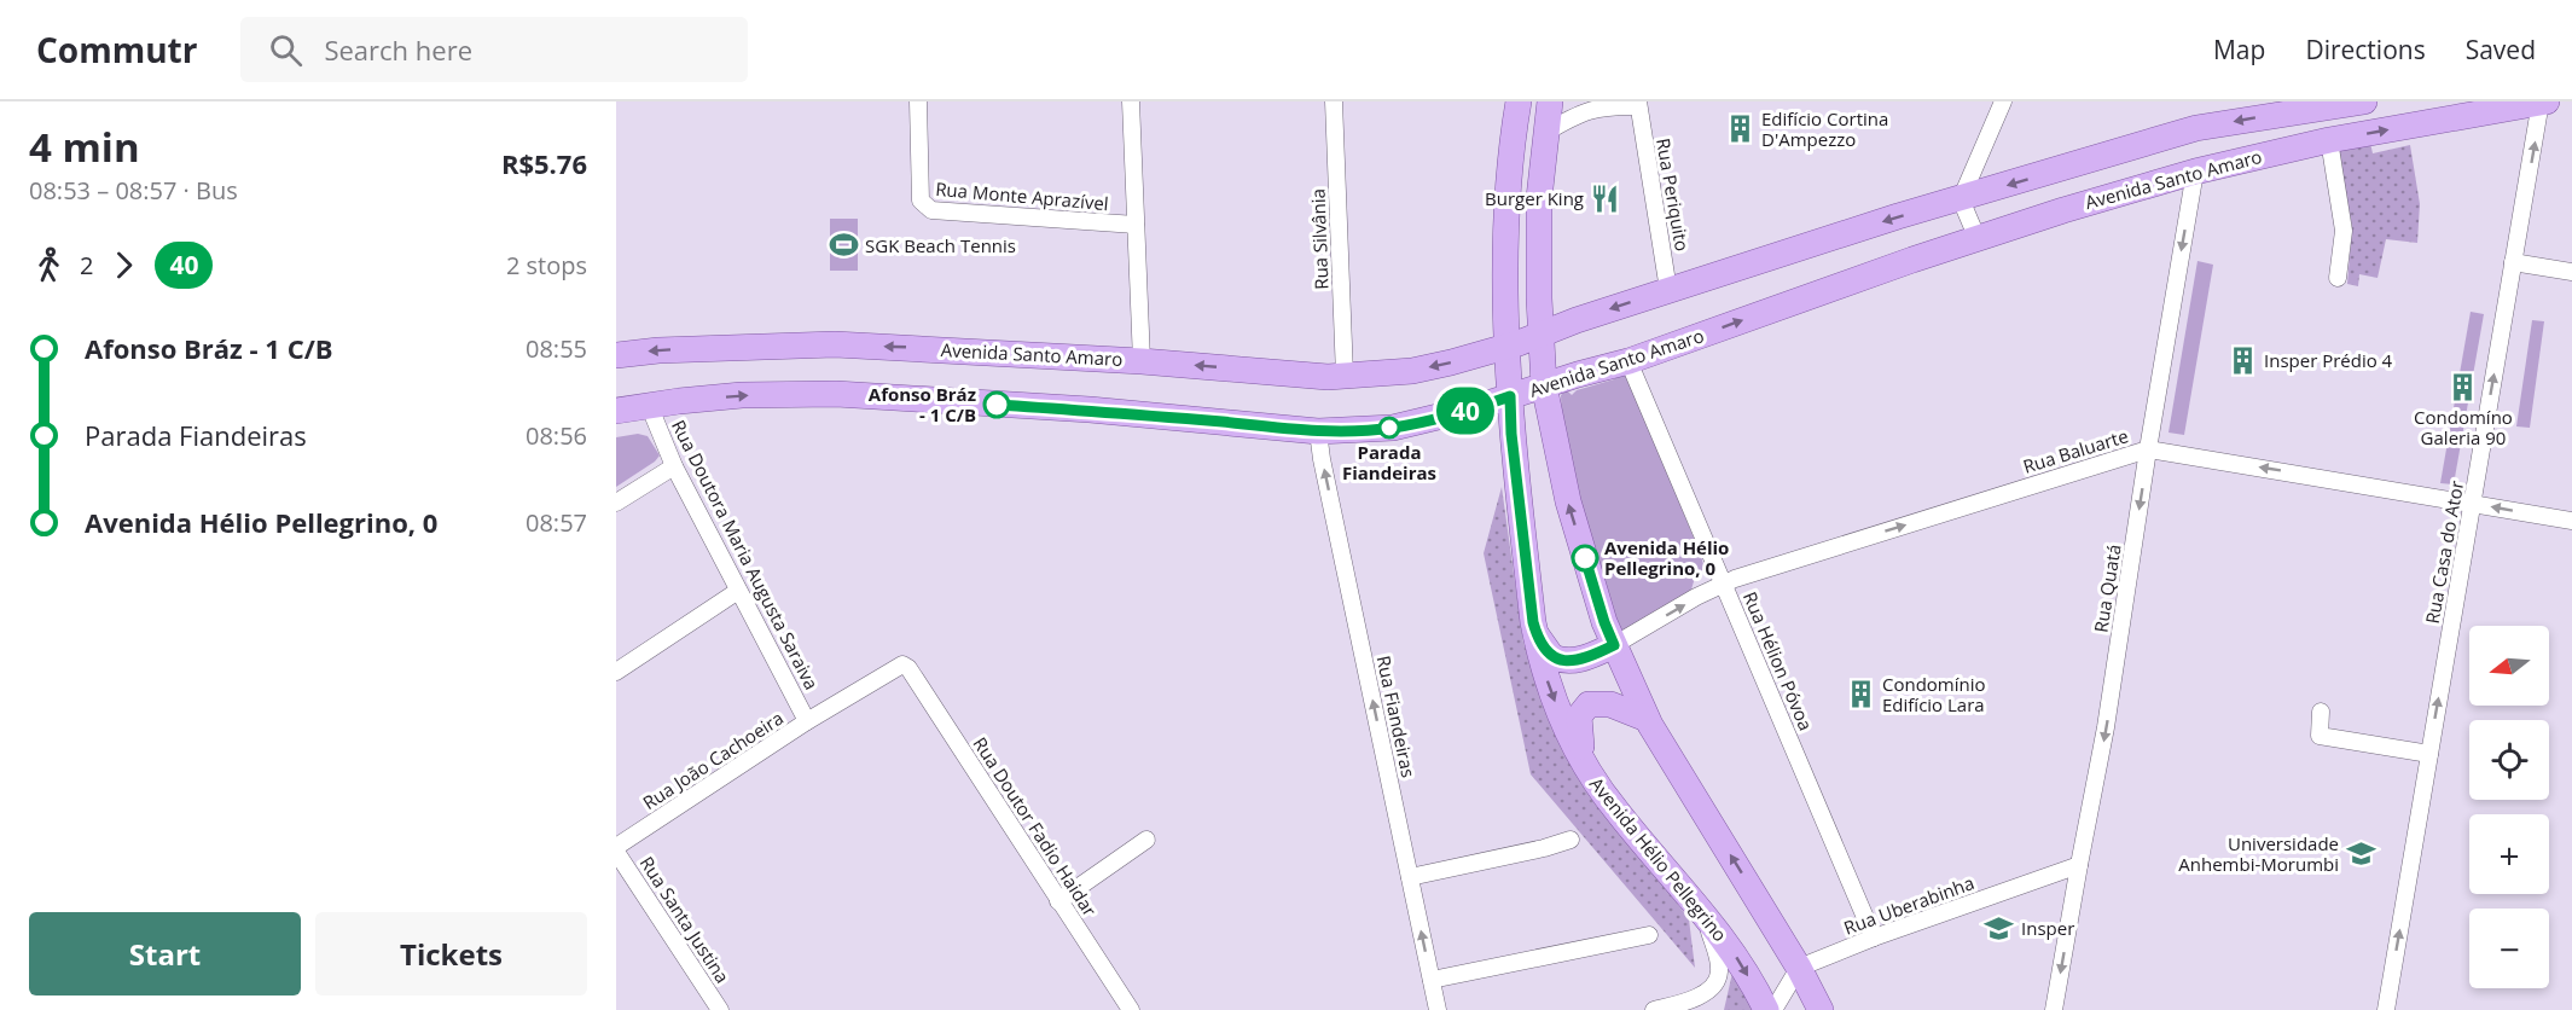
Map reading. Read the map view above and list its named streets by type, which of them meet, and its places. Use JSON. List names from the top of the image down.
{
  "streets": {
    "main road": ["Avenida Santo Amaro", "Avenida Hélio Pellegrino"],
    "street": [
      "Rua Periquito",
      "Rua Monte Aprazível",
      "Rua Silvânia",
      "Rua Baluarte",
      "Rua Casa do Ator",
      "Rua Doutora Maria Augusta Saraiva",
      "Rua Quatá",
      "Rua Hélion Póvoa",
      "Rua Fiandeiras",
      "Rua João Cachoeira",
      "Rua Doutor Fadio Haidar",
      "Rua Uberabinha",
      "Rua Santa Justina"
    ]
  },
  "crossings": [
    ["Avenida Santo Amaro", "Rua Periquito"],
    ["Avenida Santo Amaro", "Rua Silvânia"],
    ["Avenida Santo Amaro", "Rua Casa do Ator"],
    ["Avenida Santo Amaro", "Rua Doutora Maria Augusta Saraiva"],
    ["Avenida Santo Amaro", "Rua Quatá"],
    ["Avenida Santo Amaro", "Rua Hélion Póvoa"],
    ["Avenida Santo Amaro", "Rua Fiandeiras"],
    ["Avenida Santo Amaro", "Avenida Hélio Pellegrino"],
    ["Rua Baluarte", "Rua Casa do Ator"],
    ["Rua Baluarte", "Rua Quatá"],
    ["Rua Baluarte", "Rua Hélion Póvoa"],
    ["Rua Doutora Maria Augusta Saraiva", "Rua João Cachoeira"],
    ["Rua Quatá", "Rua Uberabinha"],
    ["Rua Hélion Póvoa", "Rua Uberabinha"],
    ["Rua João Cachoeira", "Rua Doutor Fadio Haidar"],
    ["Rua João Cachoeira", "Rua Santa Justina"]
  ],
  "one_way": ["Rua Casa do Ator", "Rua Quatá", "Rua Fiandeiras"],
  "places": {
    "building": [
      "Edifício Cortina D'Ampezzo",
      "Insper Prédio 4",
      "Condomíno Galeria 90",
      "Condomínio Edifício Lara"
    ],
    "restaurant": ["Burger King"],
    "sports": ["SGK Beach Tennis"],
    "other": ["Afonso Bráz - 1 C/B", "Parada Fiandeiras", "Avenida Hélio Pellegrino, 0"],
    "school or university": ["Universidade Anhembi-Morumbi", "Insper"]
  },
  "lines": ["bus line 40"],
  "north": "left",
  "page": {
    "header": "Commutr",
    "search": "Search here",
    "nav": ["Map", "Directions", "Saved"],
    "heading": ["4 min", "08:53 – 08:57 · Bus", "R$5.76"],
    "on_map": "40",
    "legs": ["2", "40", "2 stops"],
    "list": [
      {
        "name": "Afonso Bráz - 1 C/B",
        "value": "08:55"
      },
      {
        "name": "Parada Fiandeiras",
        "value": "08:56"
      },
      {
        "name": "Avenida Hélio Pellegrino, 0",
        "value": "08:57"
      }
    ],
    "map_buttons": ["+", "−"],
    "buttons": ["Start", "Tickets"]
  }
}
